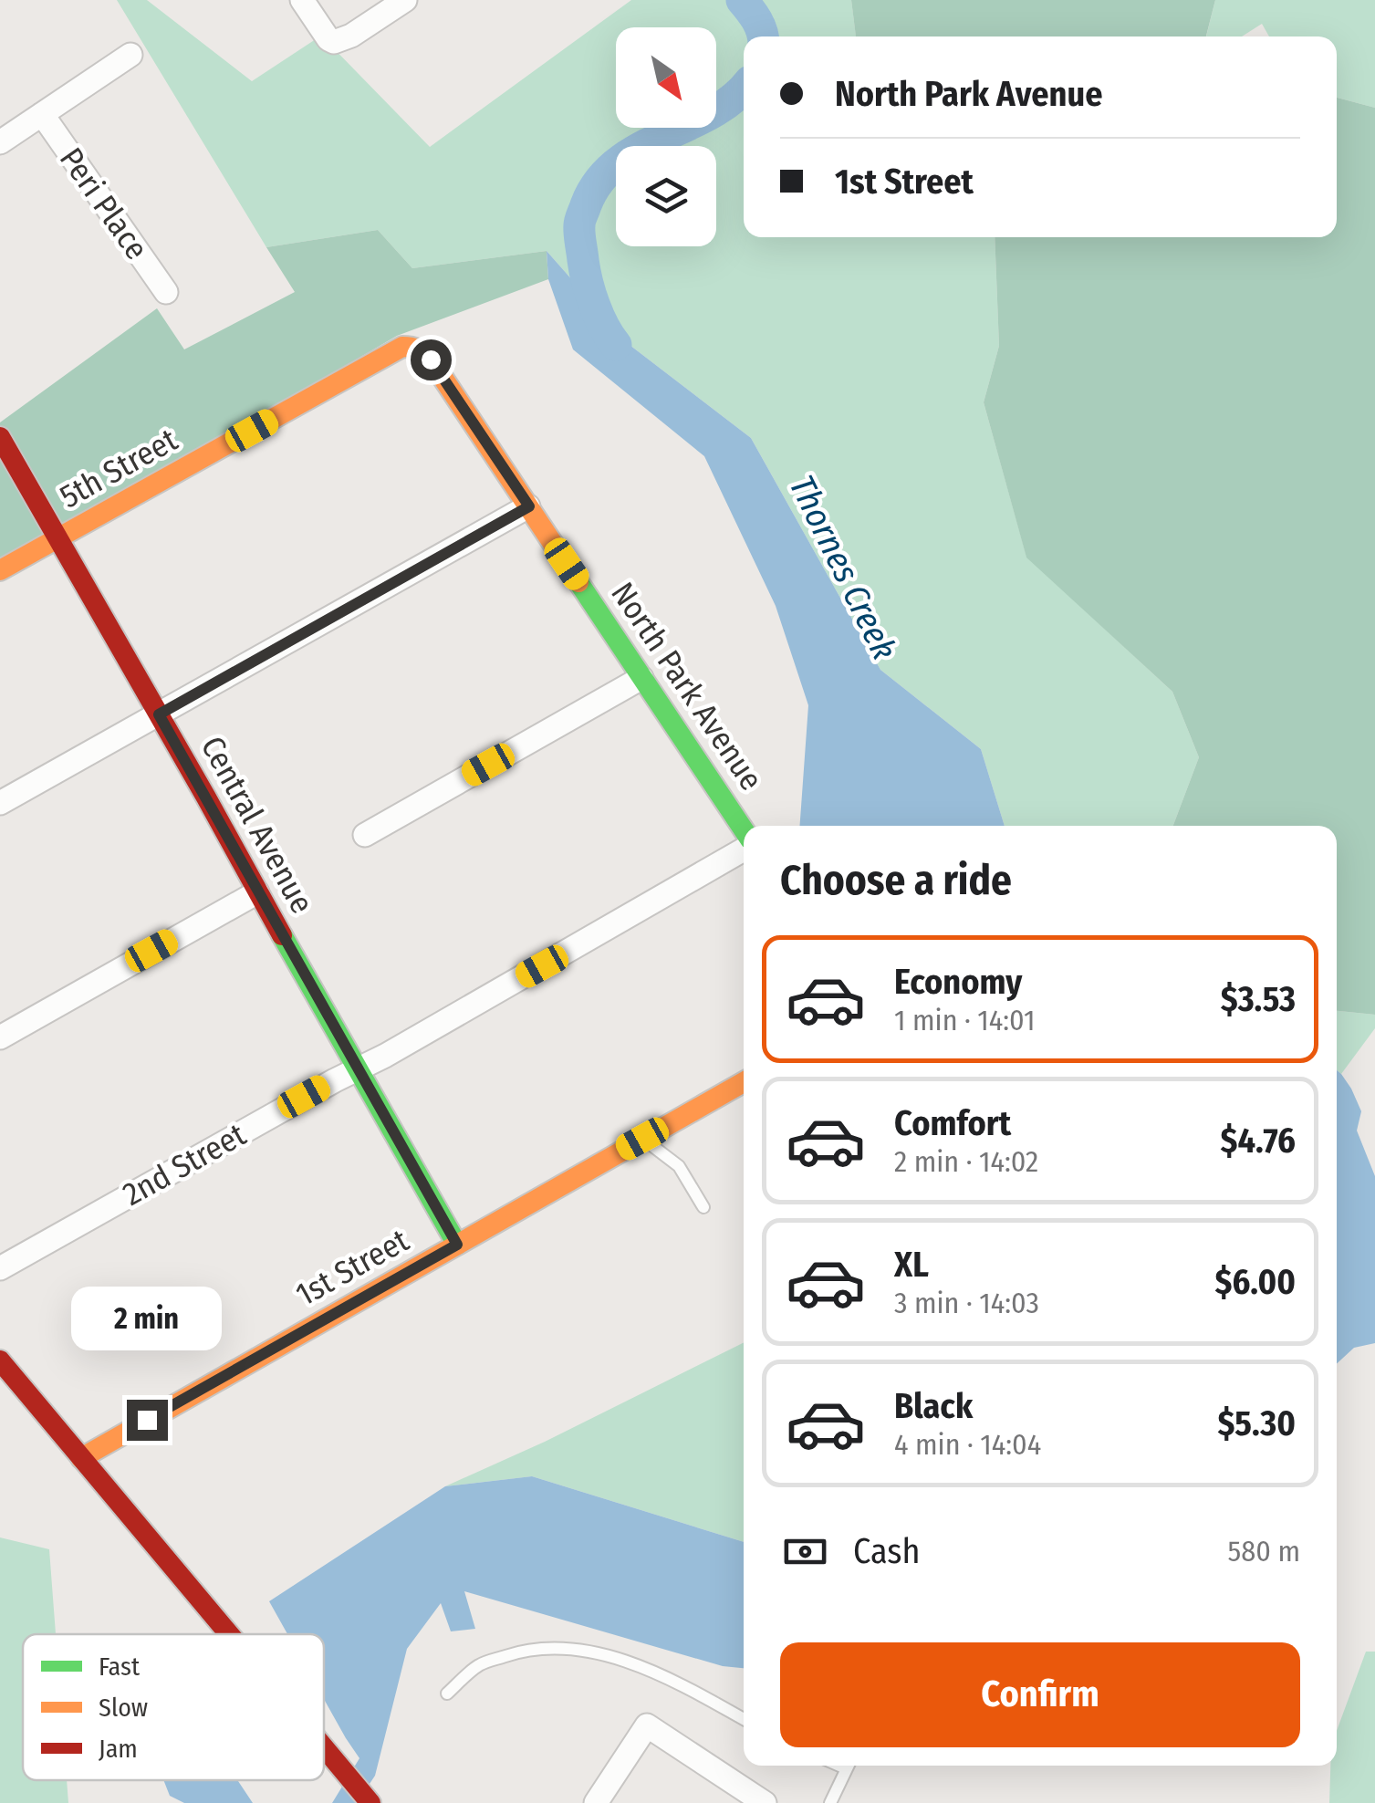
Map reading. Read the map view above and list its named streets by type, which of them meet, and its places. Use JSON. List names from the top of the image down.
{
  "streets": {
    "street": [
      "Peri Place",
      "5th Street",
      "North Park Avenue",
      "Central Avenue",
      "2nd Street",
      "1st Street"
    ]
  },
  "crossings": [
    ["5th Street", "North Park Avenue"],
    ["5th Street", "Central Avenue"],
    ["Central Avenue", "2nd Street"],
    ["Central Avenue", "1st Street"]
  ],
  "water": ["Thornes Creek"],
  "legend": ["Fast", "Slow", "Jam"],
  "north": "bottom right",
  "page": {
    "banner": ["North Park Avenue", "1st Street"],
    "heading": "Choose a ride",
    "list": [
      {
        "name": "Economy",
        "note": "1 min · 14:01",
        "value": "$3.53"
      },
      {
        "name": "Comfort",
        "note": "2 min · 14:02",
        "value": "$4.76"
      },
      {
        "name": "XL",
        "note": "3 min · 14:03",
        "value": "$6.00"
      },
      {
        "name": "Black",
        "note": "4 min · 14:04",
        "value": "$5.30"
      }
    ],
    "bubble": "2 min",
    "pay": ["Cash", "580 m"],
    "buttons": "Confirm"
  }
}
